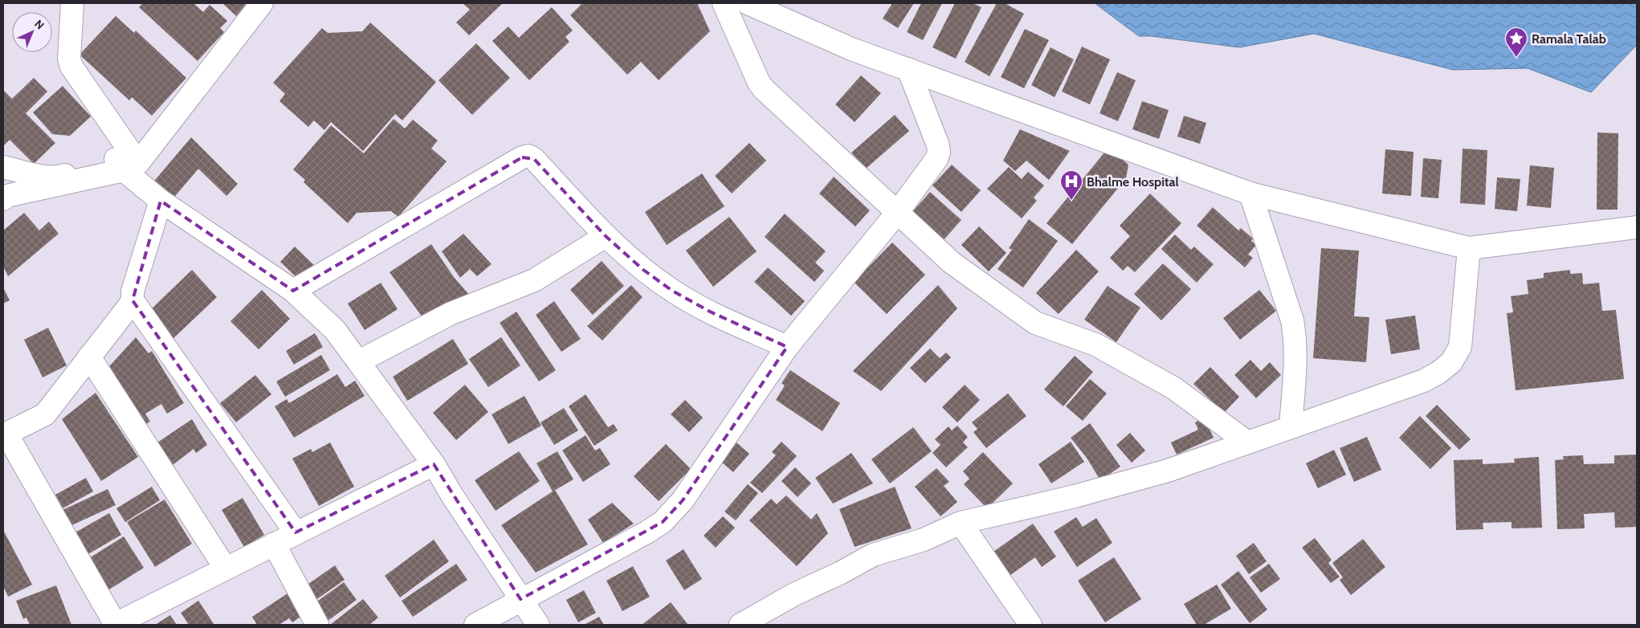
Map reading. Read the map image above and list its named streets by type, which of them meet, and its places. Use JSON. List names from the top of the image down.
{
  "places": {
    "place": ["Ramala Talab"],
    "hospital": ["Bhalme Hospital"]
  },
  "north": "top right"
}
